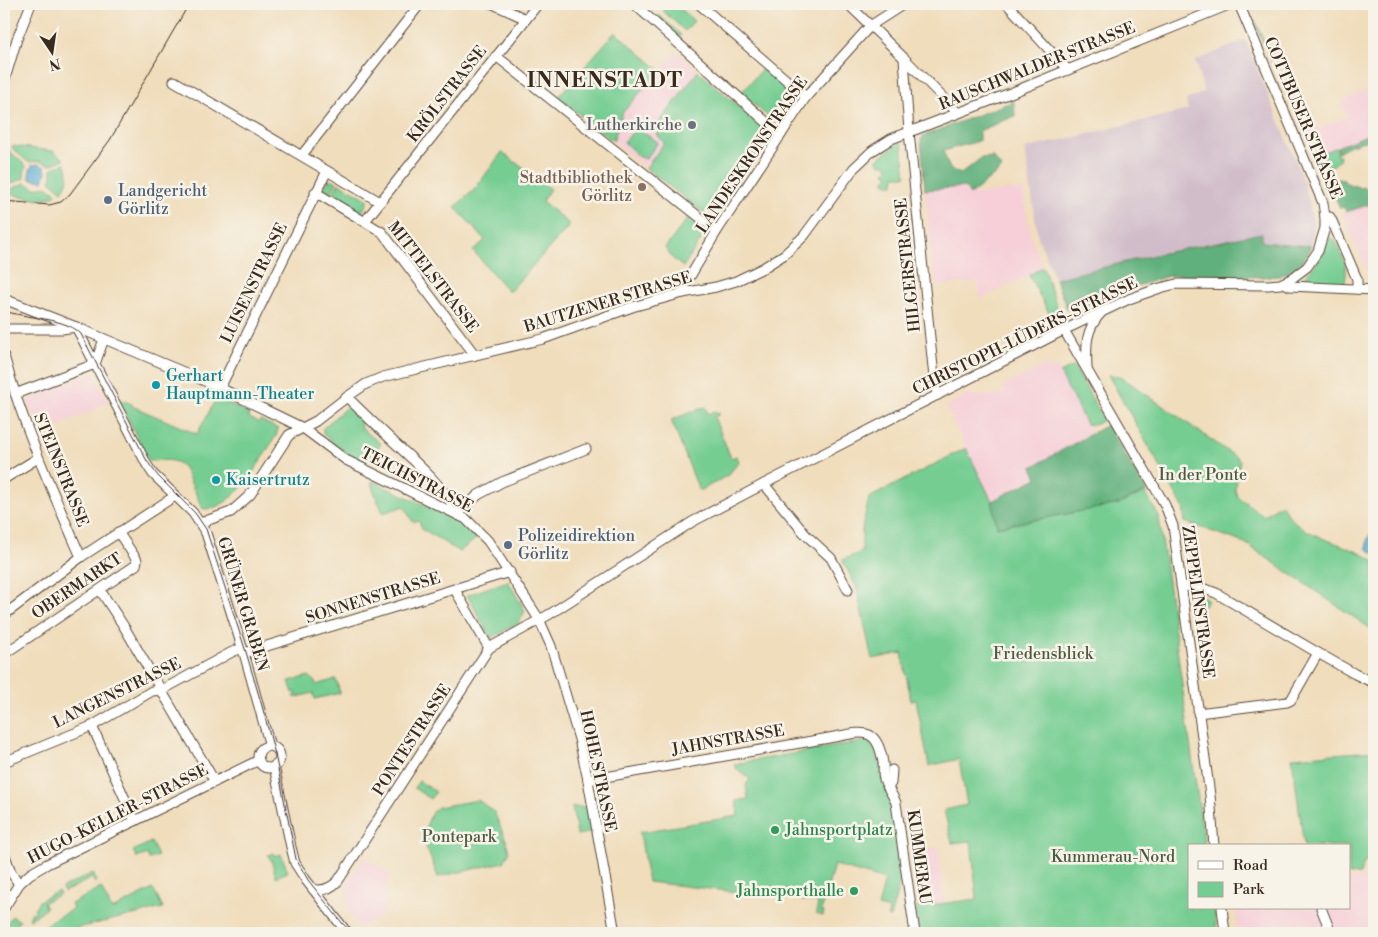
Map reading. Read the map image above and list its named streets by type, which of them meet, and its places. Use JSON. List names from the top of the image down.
{
  "streets": {
    "street": [
      "RAUSCHWALDER STRASSE",
      "KRÖLSTRASSE",
      "COTTBUSER STRASSE",
      "LANDESKRONSTRASSE",
      "HILGERSTRASSE",
      "MITTELSTRASSE",
      "LUISENSTRASSE",
      "BAUTZENER STRASSE",
      "CHRISTOPH-LÜDERS-STRASSE",
      "STEINSTRASSE",
      "TEICHSTRASSE",
      "OBERMARKT",
      "SONNENSTRASSE",
      "ZEPPELINSTRASSE",
      "GRÜNER GRABEN",
      "LANGENSTRASSE",
      "PONTESTRASSE",
      "JAHNSTRASSE",
      "HOHE STRASSE",
      "HUGO-KELLER-STRASSE",
      "KUMMERAU"
    ]
  },
  "crossings": [
    ["RAUSCHWALDER STRASSE", "HILGERSTRASSE"],
    ["RAUSCHWALDER STRASSE", "BAUTZENER STRASSE"],
    ["KRÖLSTRASSE", "MITTELSTRASSE"],
    ["COTTBUSER STRASSE", "CHRISTOPH-LÜDERS-STRASSE"],
    ["LANDESKRONSTRASSE", "BAUTZENER STRASSE"],
    ["HILGERSTRASSE", "BAUTZENER STRASSE"],
    ["HILGERSTRASSE", "CHRISTOPH-LÜDERS-STRASSE"],
    ["MITTELSTRASSE", "LUISENSTRASSE"],
    ["MITTELSTRASSE", "BAUTZENER STRASSE"],
    ["LUISENSTRASSE", "TEICHSTRASSE"],
    ["BAUTZENER STRASSE", "TEICHSTRASSE"],
    ["BAUTZENER STRASSE", "GRÜNER GRABEN"],
    ["CHRISTOPH-LÜDERS-STRASSE", "TEICHSTRASSE"],
    ["CHRISTOPH-LÜDERS-STRASSE", "ZEPPELINSTRASSE"],
    ["CHRISTOPH-LÜDERS-STRASSE", "PONTESTRASSE"],
    ["CHRISTOPH-LÜDERS-STRASSE", "HOHE STRASSE"],
    ["STEINSTRASSE", "OBERMARKT"],
    ["TEICHSTRASSE", "SONNENSTRASSE"],
    ["TEICHSTRASSE", "GRÜNER GRABEN"],
    ["TEICHSTRASSE", "PONTESTRASSE"],
    ["TEICHSTRASSE", "HOHE STRASSE"],
    ["OBERMARKT", "GRÜNER GRABEN"],
    ["SONNENSTRASSE", "GRÜNER GRABEN"],
    ["SONNENSTRASSE", "LANGENSTRASSE"],
    ["GRÜNER GRABEN", "LANGENSTRASSE"],
    ["GRÜNER GRABEN", "HUGO-KELLER-STRASSE"],
    ["PONTESTRASSE", "HOHE STRASSE"],
    ["JAHNSTRASSE", "HOHE STRASSE"],
    ["JAHNSTRASSE", "KUMMERAU"]
  ],
  "districts": ["INNENSTADT"],
  "parks": [
    "In der Ponte",
    "Friedensblick",
    "Pontepark",
    "Kummerau-Nord"
  ],
  "places": [
    "Lutherkirche",
    "Stadtbibliothek Görlitz",
    "Landgericht Görlitz",
    "Gerhart Hauptmann-Theater",
    "Kaisertrutz",
    "Polizeidirektion Görlitz",
    "Jahnsportplatz",
    "Jahnsporthalle"
  ],
  "legend": ["Road", "Park"],
  "north": "bottom"
}
